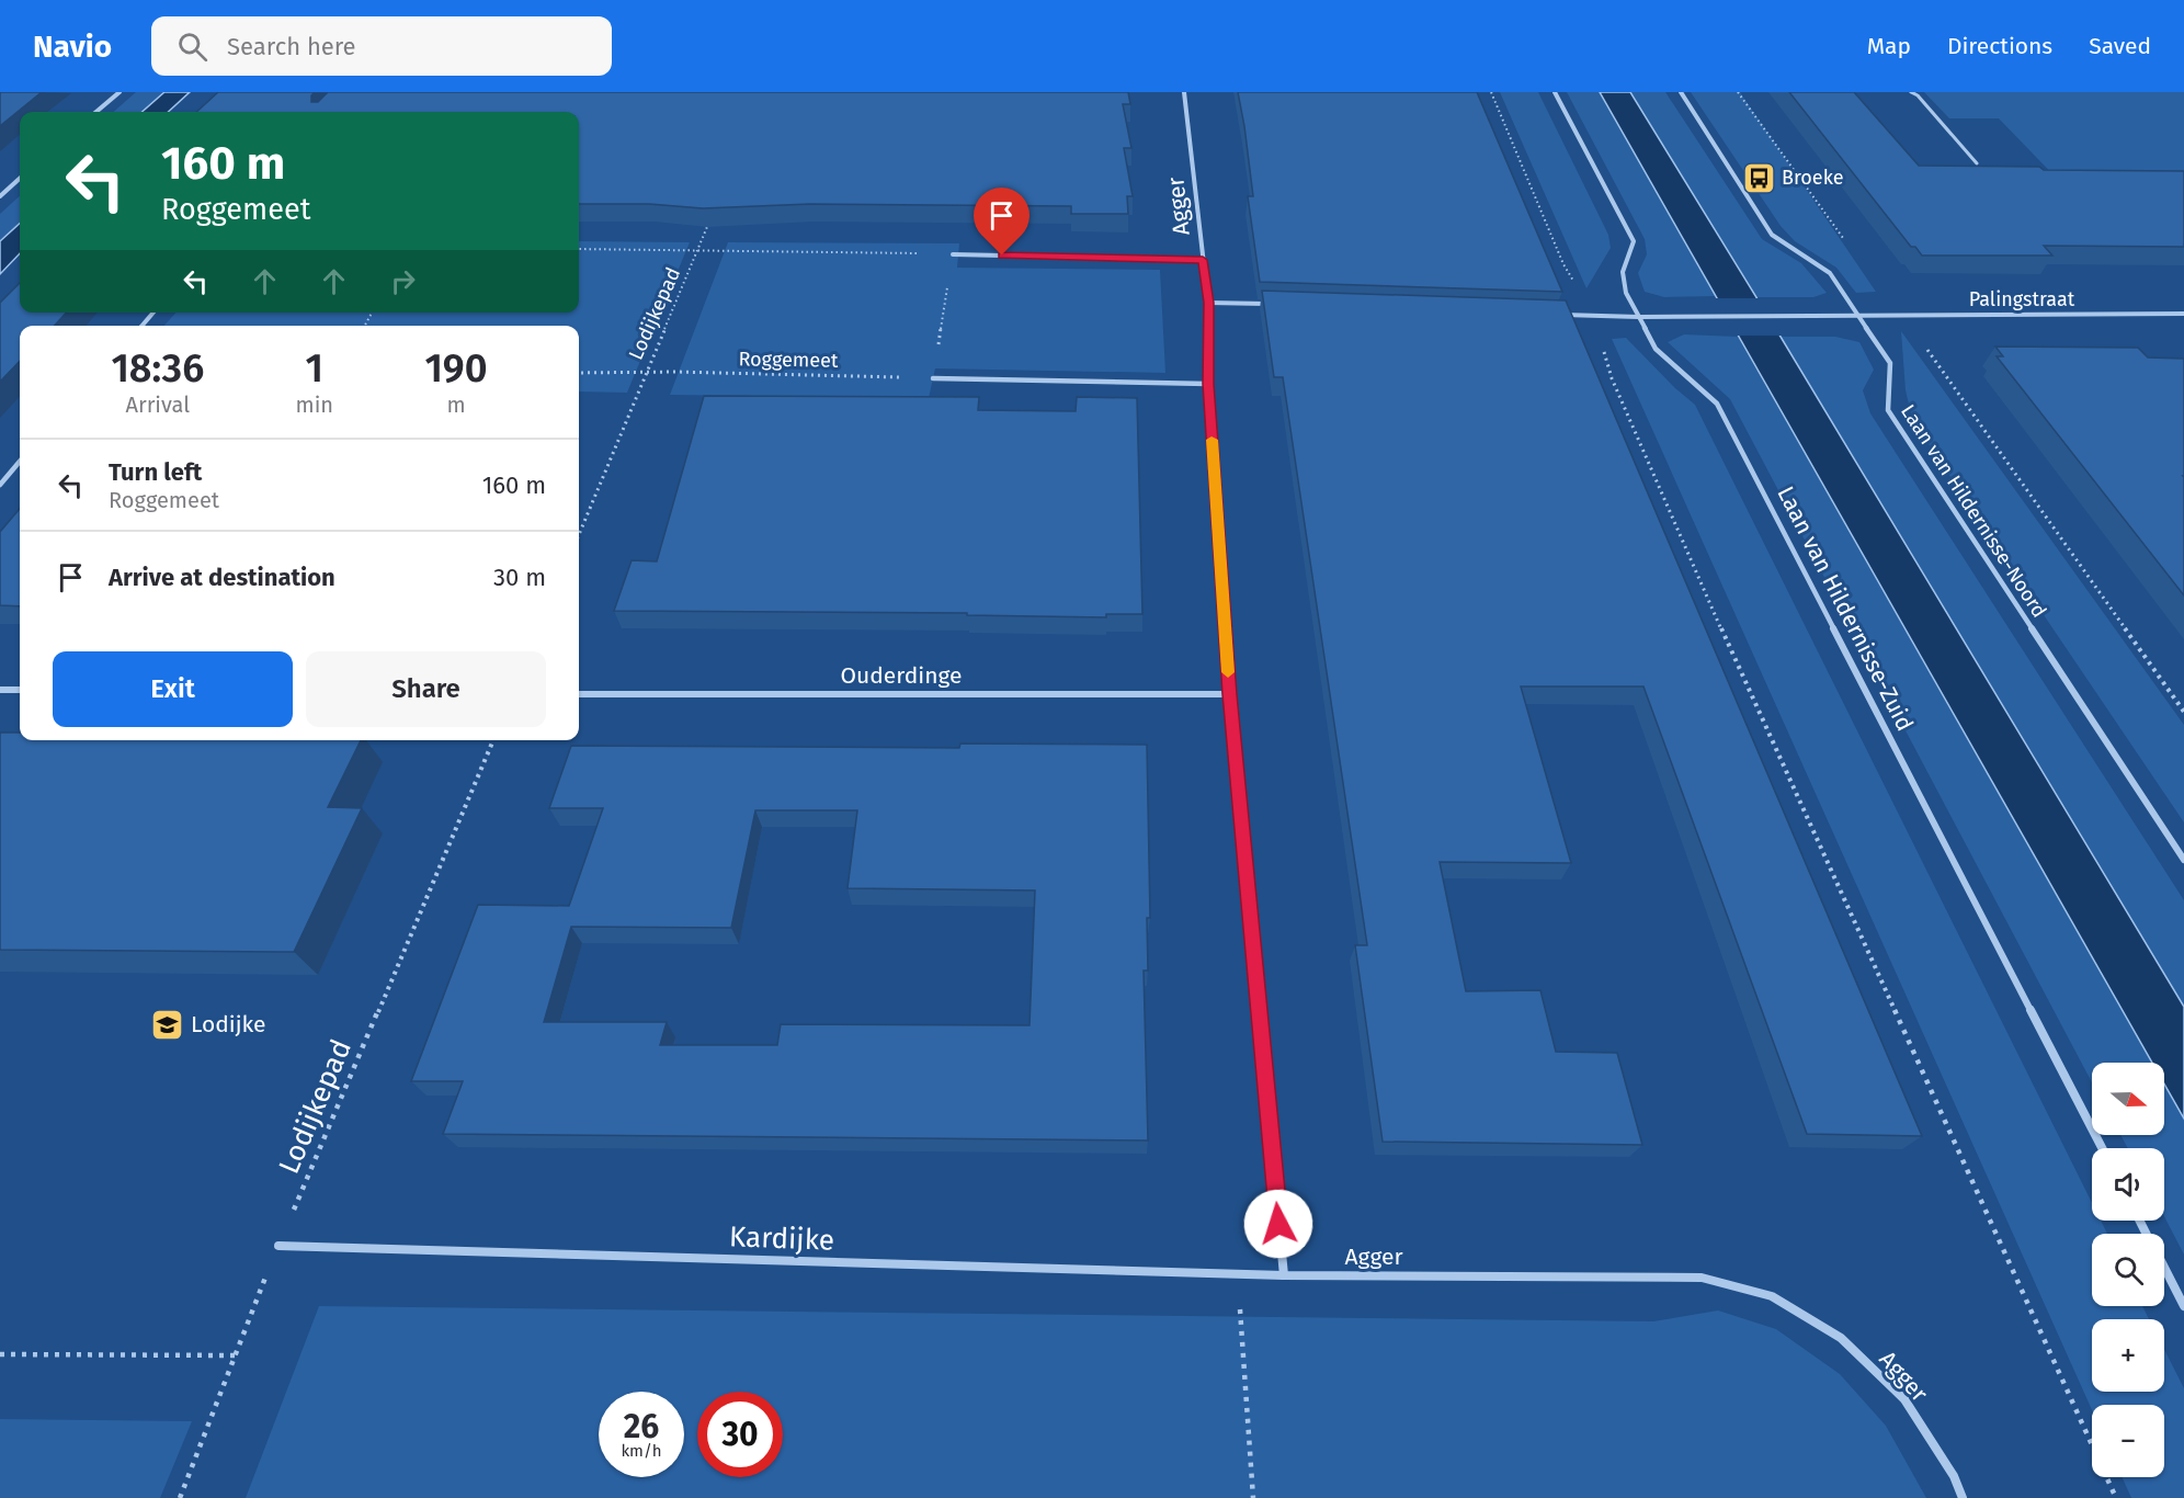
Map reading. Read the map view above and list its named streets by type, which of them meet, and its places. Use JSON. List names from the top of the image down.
{
  "streets": {
    "street": [
      "Agger",
      "Palingstraat",
      "Laan van Hildernisse-Noord",
      "Laan van Hildernisse-Zuid",
      "Ouderdinge",
      "Kardijke"
    ],
    "path": ["Lodijkepad", "Roggemeet"]
  },
  "crossings": [
    ["Agger", "Ouderdinge"],
    ["Agger", "Kardijke"],
    ["Palingstraat", "Laan van Hildernisse-Noord"],
    ["Lodijkepad", "Roggemeet"],
    ["Lodijkepad", "Kardijke"]
  ],
  "places": {
    "bus stop": ["Broeke"],
    "school or university": ["Lodijke"]
  },
  "north": "right",
  "page": {
    "header": "Navio",
    "search": "Search here",
    "nav": ["Map", "Directions", "Saved"],
    "turn": ["160 m", "Roggemeet"],
    "eta": [
      "18:36",
      "Arrival",
      "1",
      "min",
      "190",
      "m"
    ],
    "list": [
      {
        "name": "Turn left",
        "note": "Roggemeet",
        "value": "160 m"
      },
      {
        "name": "Arrive at destination",
        "value": "30 m"
      }
    ],
    "buttons": ["Exit", "Share"],
    "map_buttons": ["+", "−"],
    "speed": "26 km/h",
    "limit": "30"
  }
}
